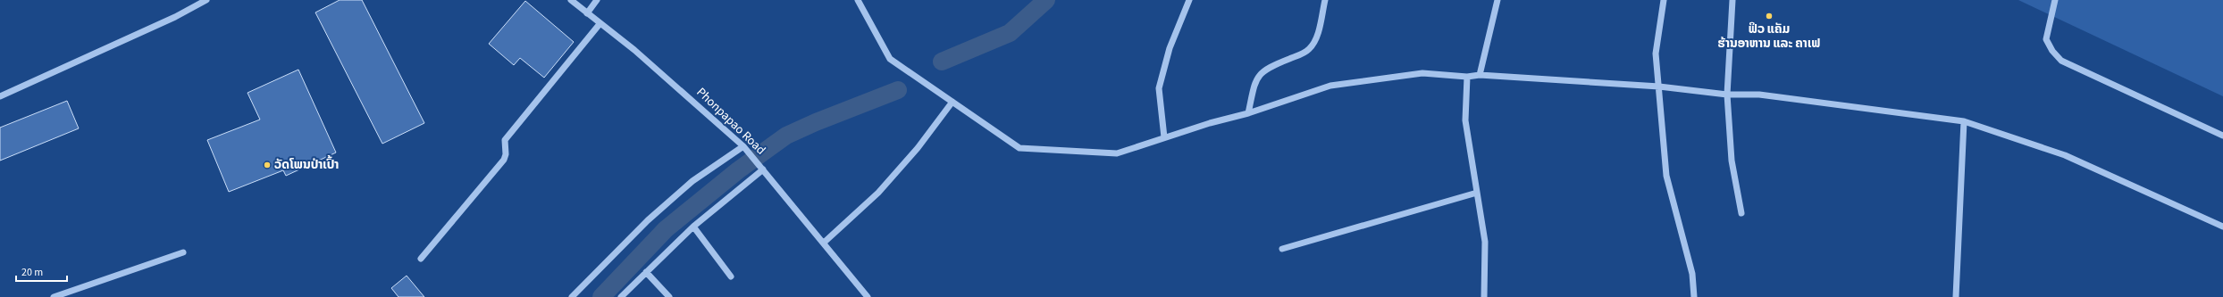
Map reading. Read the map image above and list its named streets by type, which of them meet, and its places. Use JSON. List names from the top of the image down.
{
  "streets": {
    "street": ["Phonpapao Road"]
  },
  "places": ["ຟິວ ແຄັມ ຮ້ານອາຫານ ແລະ ຄາເຟ", "ວັດໂພນປ່າເປົ້າ"],
  "scale_bar": "20 m"
}
